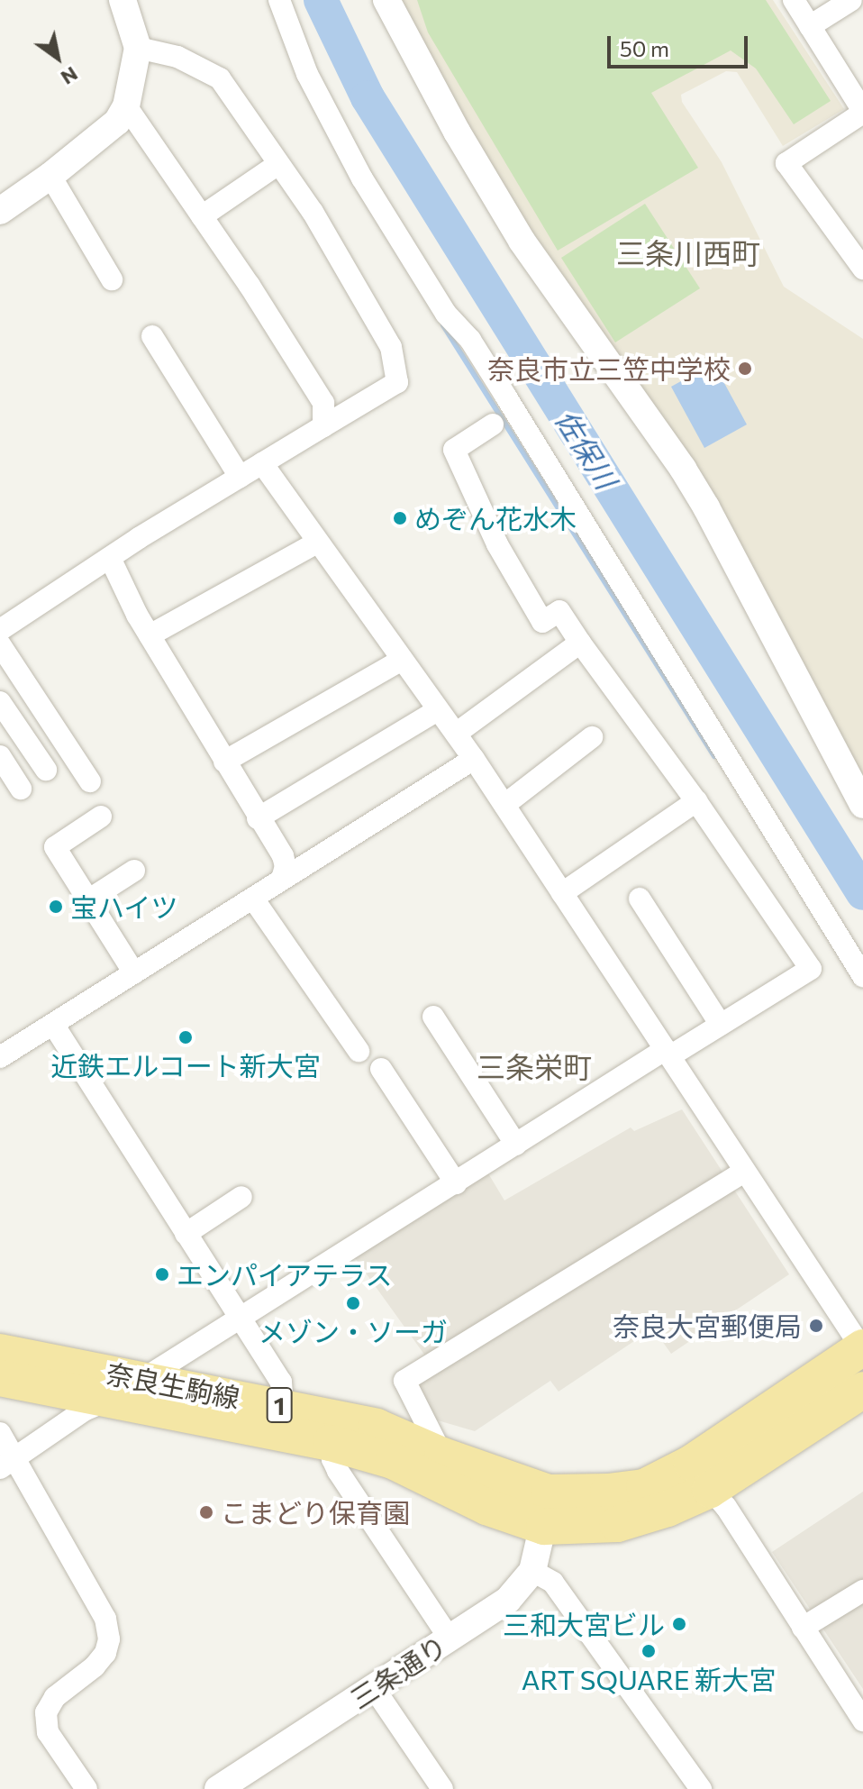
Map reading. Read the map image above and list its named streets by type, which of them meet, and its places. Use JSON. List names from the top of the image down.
{
  "streets": {
    "main road": ["奈良生駒線", "1"],
    "street": ["三条通り"]
  },
  "crossings": [
    ["奈良生駒線", "1"],
    ["奈良生駒線", "三条通り"],
    ["1", "三条通り"]
  ],
  "districts": ["三条川西町", "三条栄町"],
  "water": ["佐保川"],
  "places": [
    "奈良市立三笠中学校",
    "めぞん花水木",
    "宝ハイツ",
    "近鉄エルコート新大宮",
    "エンパイアテラス",
    "メゾン・ソーガ",
    "奈良大宮郵便局",
    "こまどり保育園",
    "三和大宮ビル",
    "ART SQUARE 新大宮"
  ],
  "scale_bar": "50 m",
  "north": "bottom right"
}
